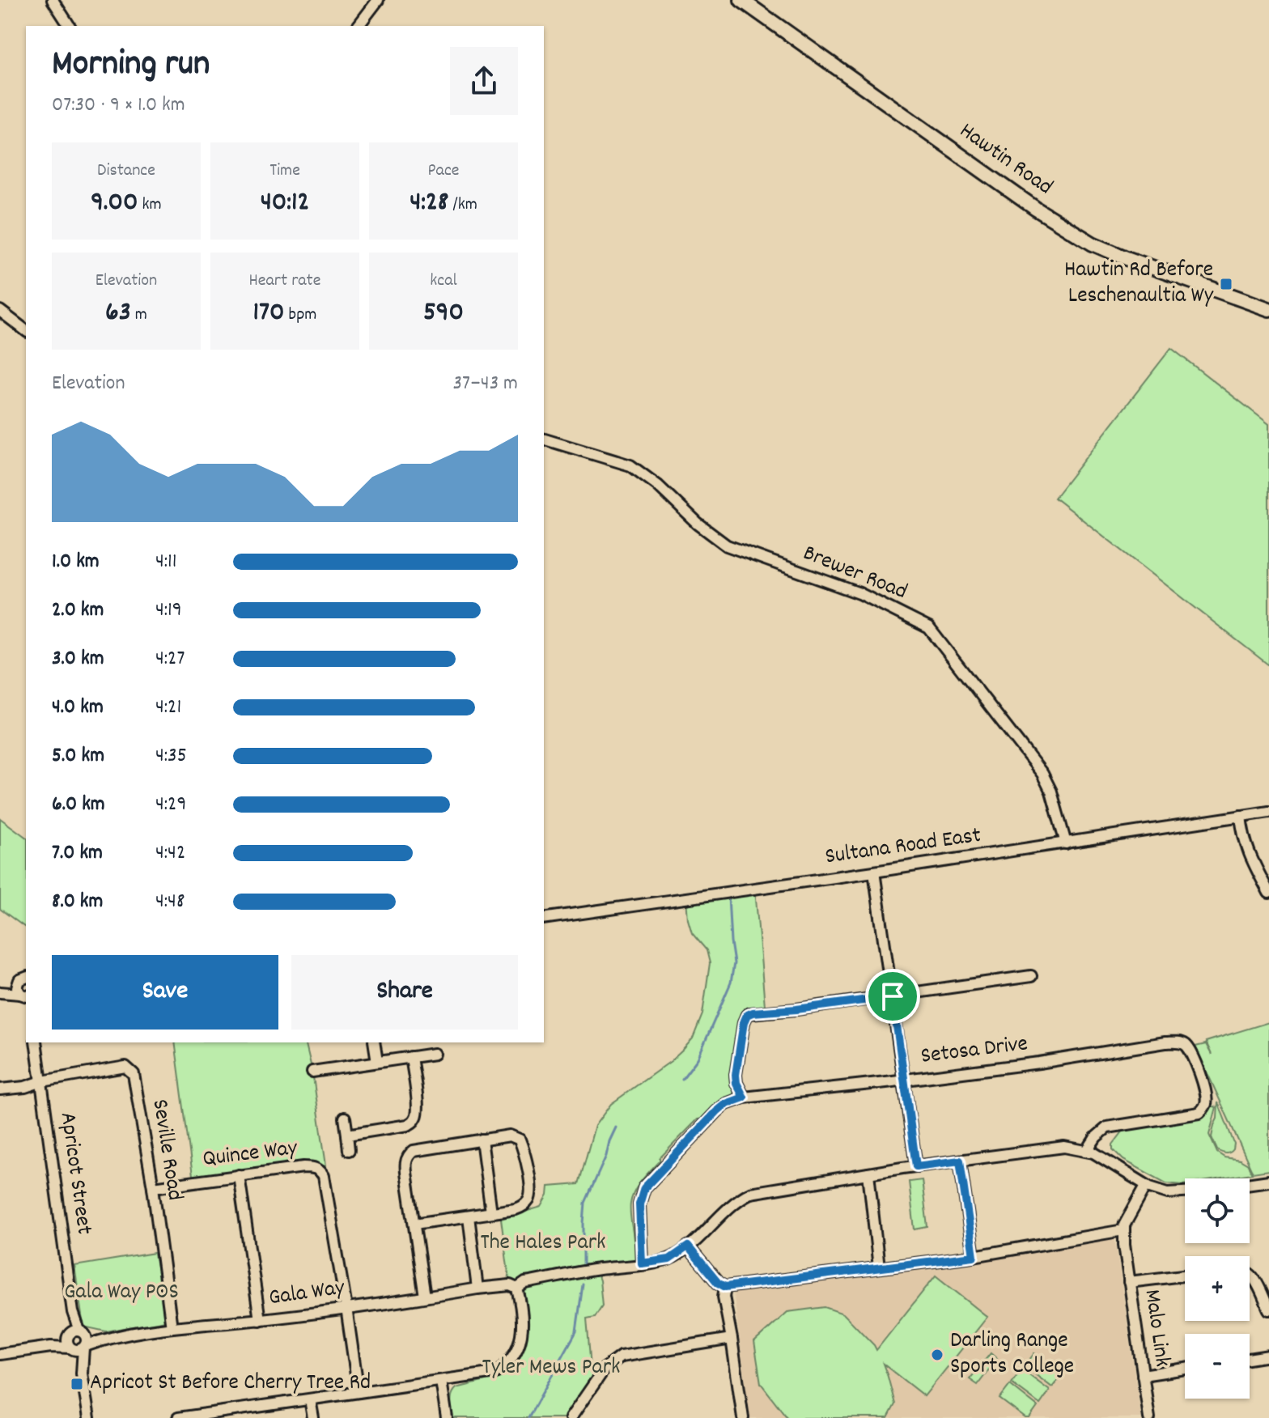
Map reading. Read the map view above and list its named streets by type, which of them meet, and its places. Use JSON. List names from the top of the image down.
{
  "streets": {
    "main road": ["Hawtin Road"],
    "street": [
      "Brewer Road",
      "Sultana Road East",
      "Setosa Drive",
      "Seville Road",
      "Quince Way",
      "Apricot Street",
      "Gala Way",
      "Malo Link"
    ]
  },
  "crossings": [
    ["Brewer Road", "Sultana Road East"],
    ["Setosa Drive", "Gala Way"],
    ["Seville Road", "Quince Way"],
    ["Seville Road", "Apricot Street"],
    ["Seville Road", "Gala Way"],
    ["Quince Way", "Gala Way"],
    ["Apricot Street", "Gala Way"]
  ],
  "parks": ["The Hales Park", "Gala Way POS", "Tyler Mews Park"],
  "places": {
    "transit": ["Hawtin Rd Before Leschenaultia Wy", "Apricot St Before Cherry Tree Rd"],
    "other": ["Darling Range Sports College"]
  },
  "page": {
    "heading": ["Morning run", "07:30 · 9 × 1.0 km"],
    "stats": [
      ["Distance", "9.00 km"],
      ["Time", "40:12"],
      ["Pace", "4:28 /km"],
      ["Elevation", "63 m"],
      ["Heart rate", "170 bpm"],
      ["kcal", "590"]
    ],
    "chart": ["Elevation", "37–43 m"],
    "list": [
      {
        "name": "1.0 km",
        "note": "4:11"
      },
      {
        "name": "2.0 km",
        "note": "4:19"
      },
      {
        "name": "3.0 km",
        "note": "4:27"
      },
      {
        "name": "4.0 km",
        "note": "4:21"
      },
      {
        "name": "5.0 km",
        "note": "4:35"
      },
      {
        "name": "6.0 km",
        "note": "4:29"
      },
      {
        "name": "7.0 km",
        "note": "4:42"
      },
      {
        "name": "8.0 km",
        "note": "4:48"
      }
    ],
    "buttons": ["Save", "Share"],
    "map_buttons": ["+", "−"]
  }
}
